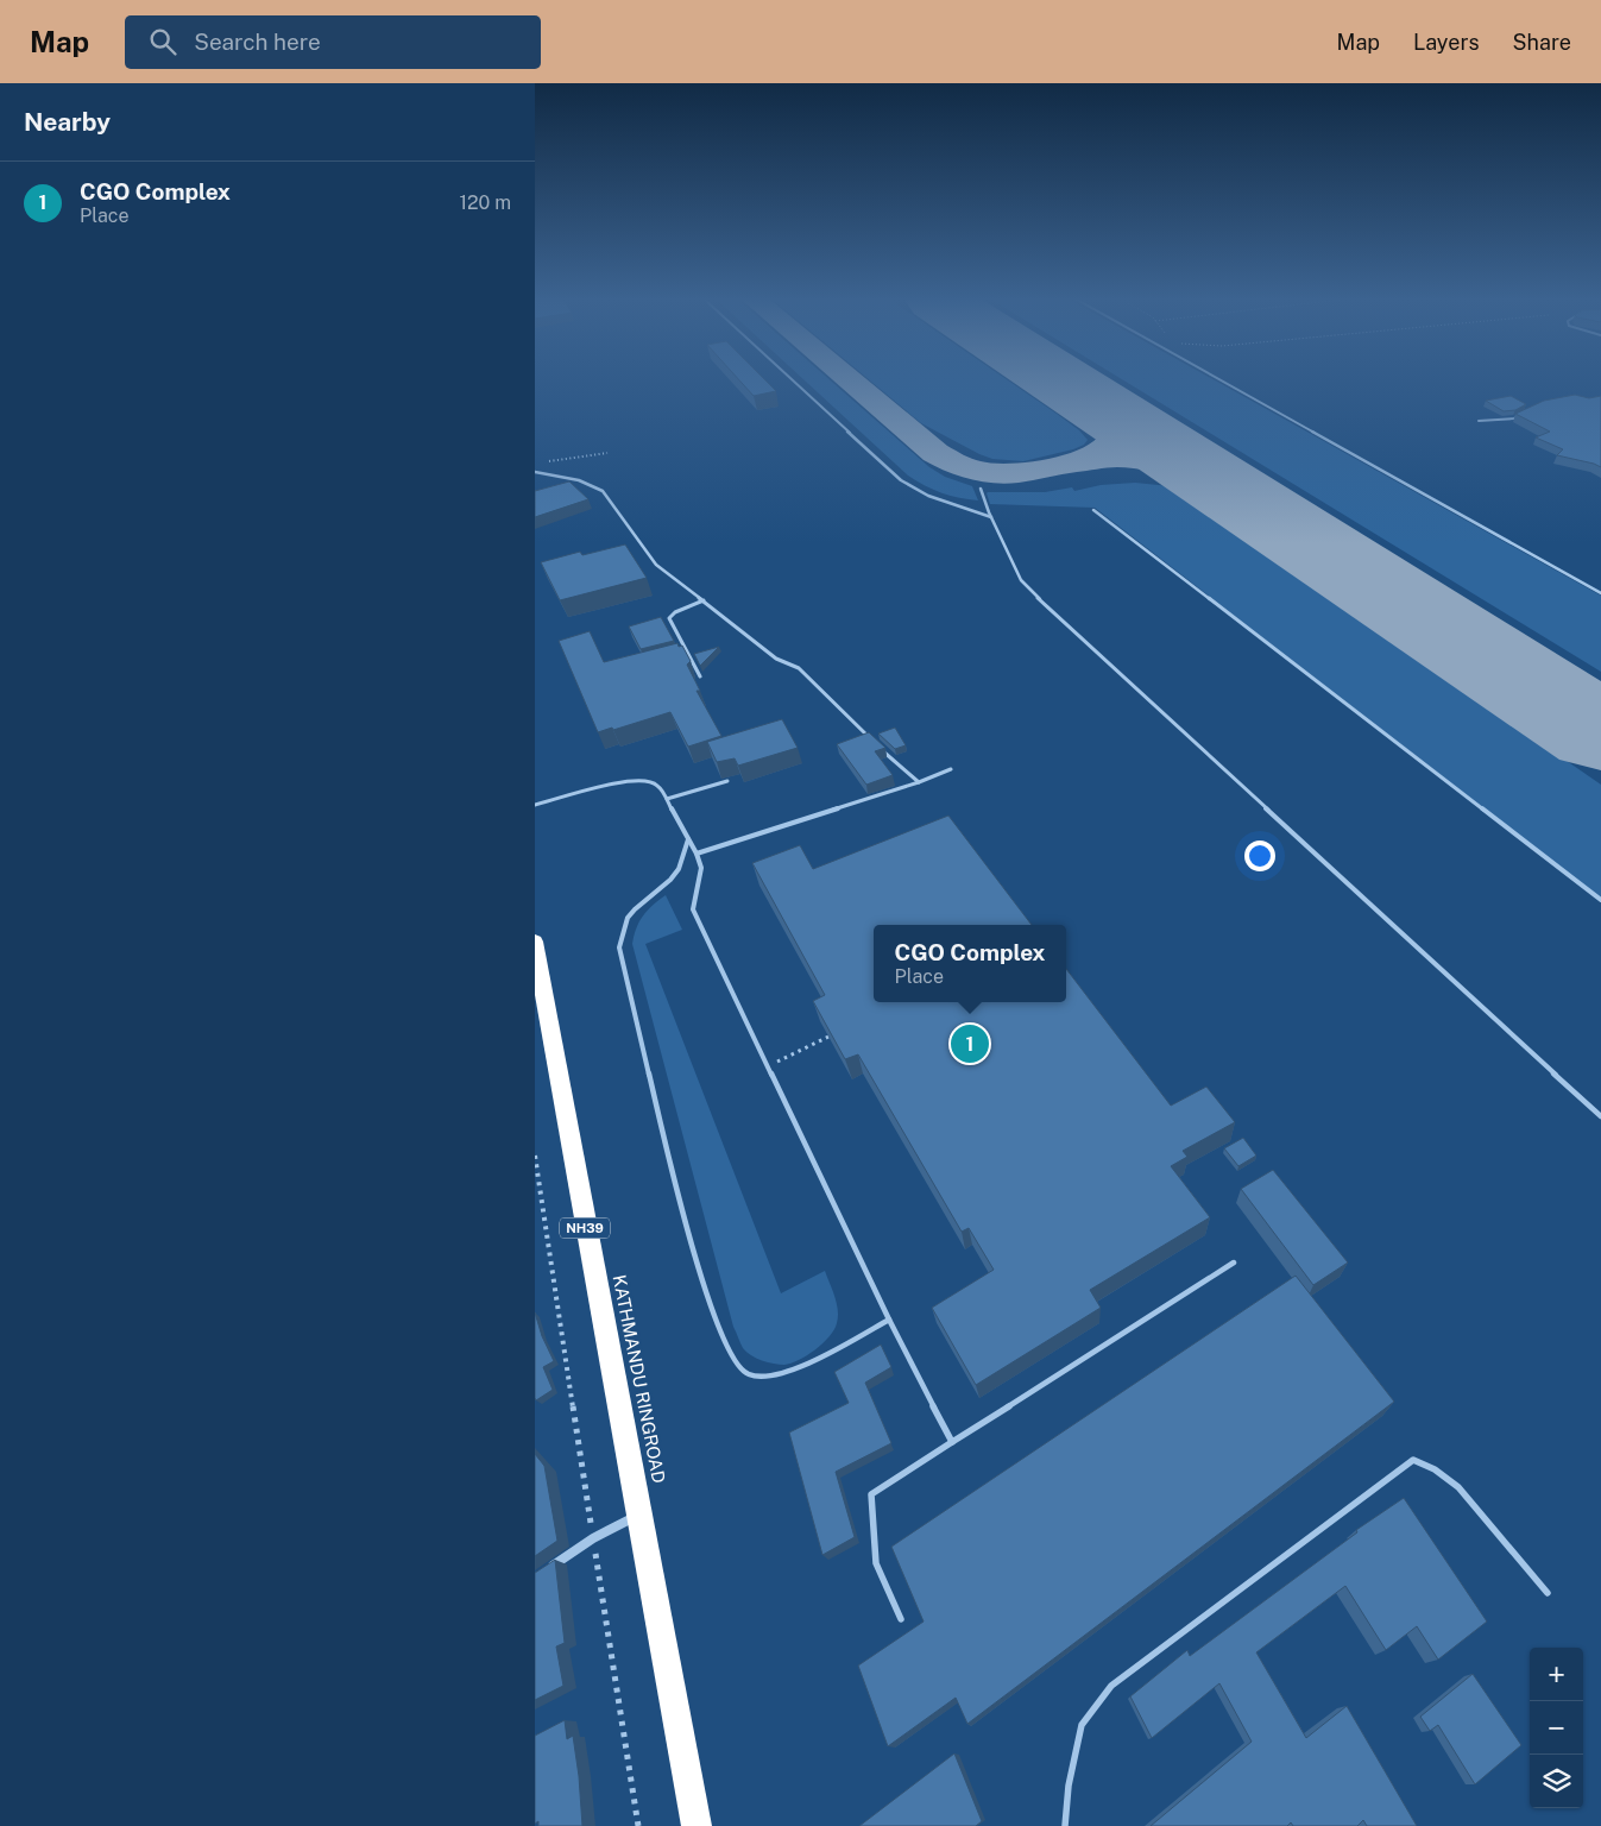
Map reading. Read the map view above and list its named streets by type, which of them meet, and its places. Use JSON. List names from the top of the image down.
{
  "streets": {
    "highway": ["NH39", "KATHMANDU RINGROAD"]
  },
  "page": {
    "header": "Map",
    "search": "Search here",
    "nav": ["Map", "Layers", "Share"],
    "heading": "Nearby",
    "list": [
      {
        "mark": "1",
        "name": "CGO Complex",
        "note": "Place",
        "value": "120 m"
      }
    ],
    "popup": ["CGO Complex", "Place"],
    "pins": "1",
    "map_buttons": ["+", "−"]
  }
}
